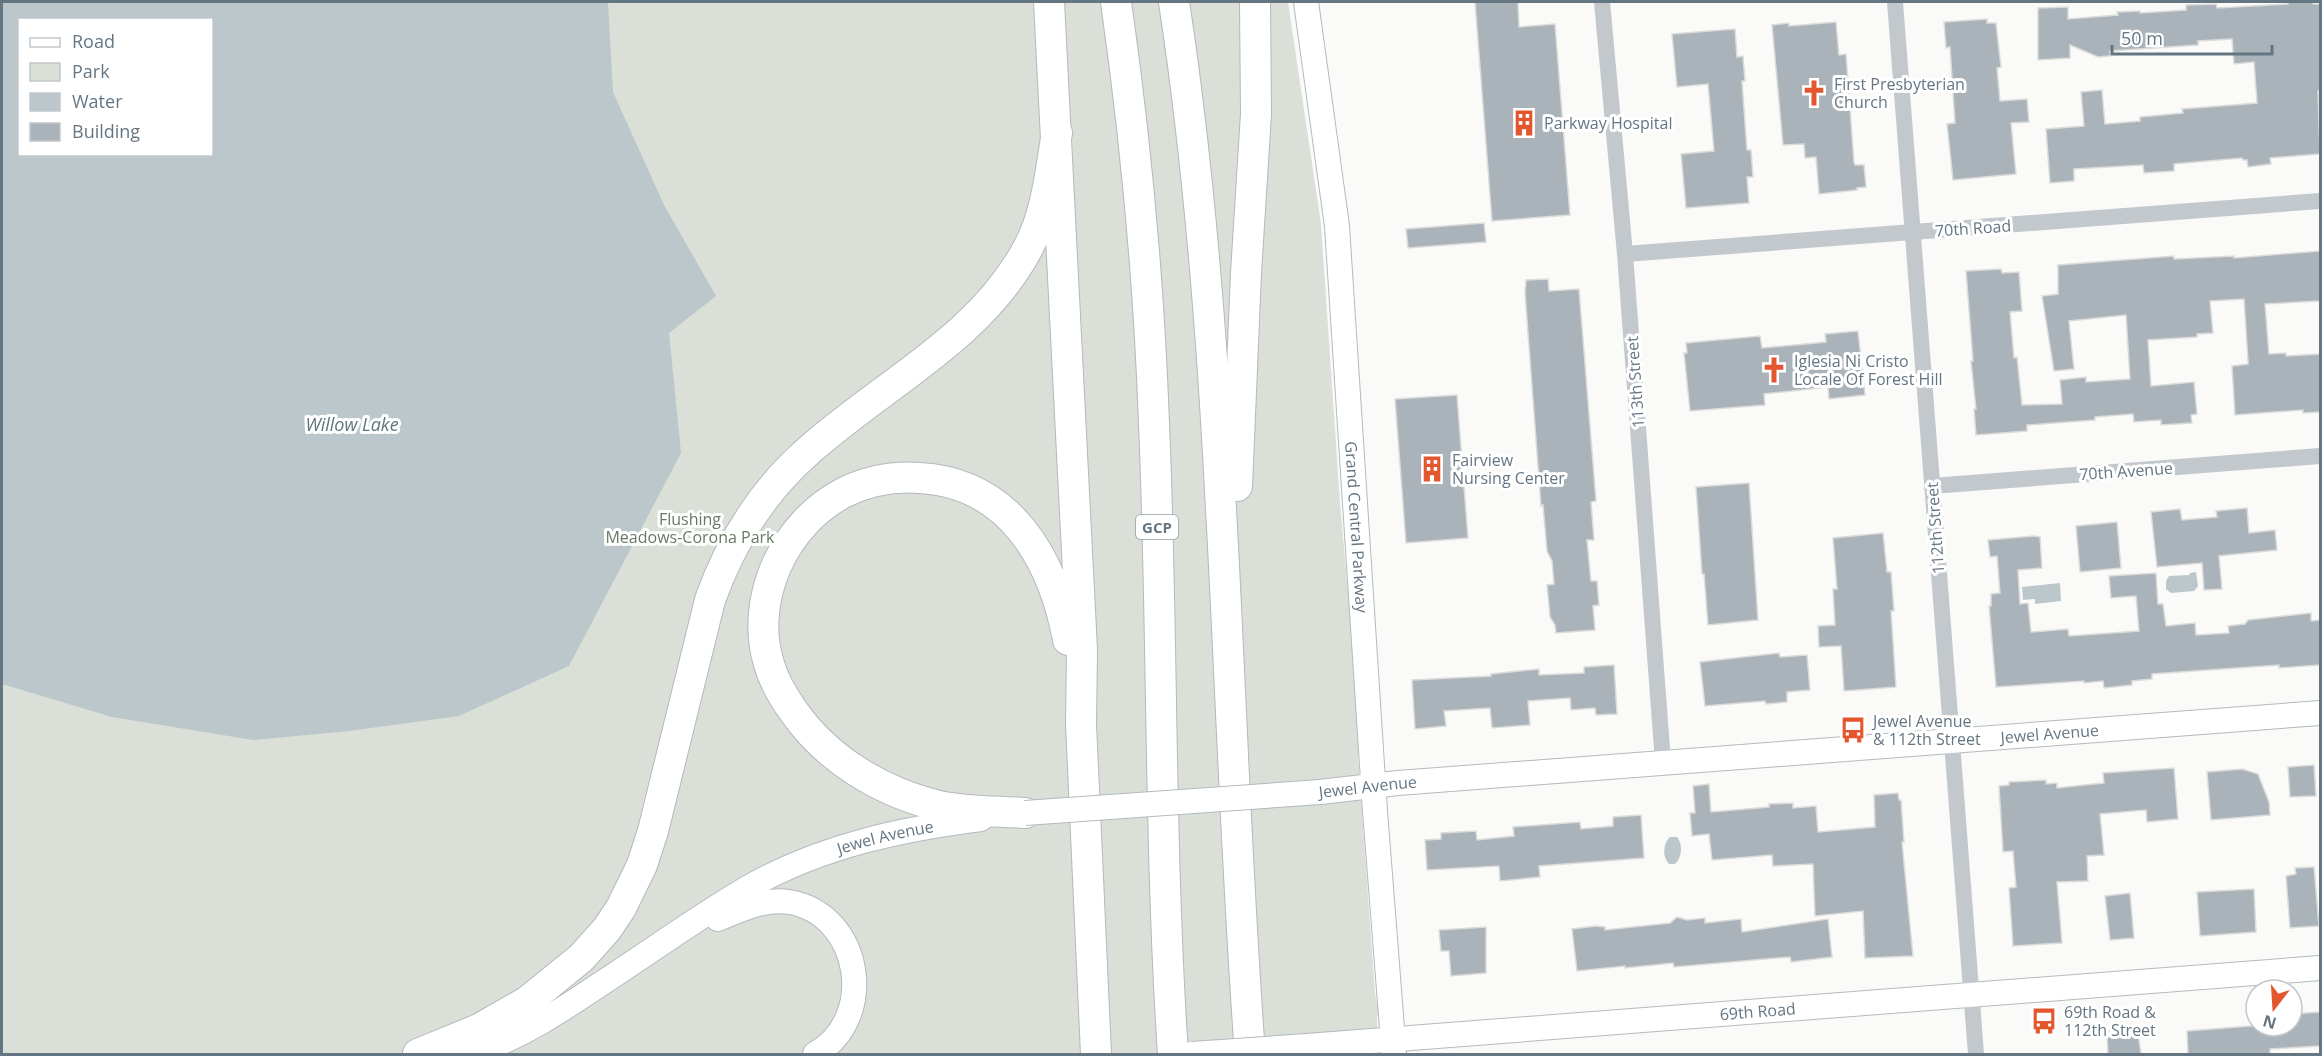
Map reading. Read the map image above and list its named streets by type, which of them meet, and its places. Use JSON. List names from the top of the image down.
{
  "streets": {
    "highway": ["GCP"],
    "street": [
      "70th Road",
      "113th Street",
      "70th Avenue",
      "Grand Central Parkway",
      "112th Street",
      "Jewel Avenue",
      "69th Road"
    ]
  },
  "crossings": [
    ["70th Road", "113th Street"],
    ["70th Road", "112th Street"],
    ["113th Street", "Jewel Avenue"],
    ["70th Avenue", "112th Street"],
    ["Grand Central Parkway", "Jewel Avenue"],
    ["Grand Central Parkway", "69th Road"],
    ["112th Street", "Jewel Avenue"],
    ["112th Street", "69th Road"]
  ],
  "water": ["Willow Lake"],
  "parks": ["Flushing Meadows-Corona Park"],
  "places": {
    "church": ["First Presbyterian Church", "Iglesia Ni Cristo Locale Of Forest Hill"],
    "building": ["Parkway Hospital", "Fairview Nursing Center"],
    "bus stop": ["Jewel Avenue & 112th Street", "69th Road & 112th Street"]
  },
  "legend": [
    "Road",
    "Park",
    "Water",
    "Building"
  ],
  "scale_bar": "50 m",
  "north": "bottom"
}
